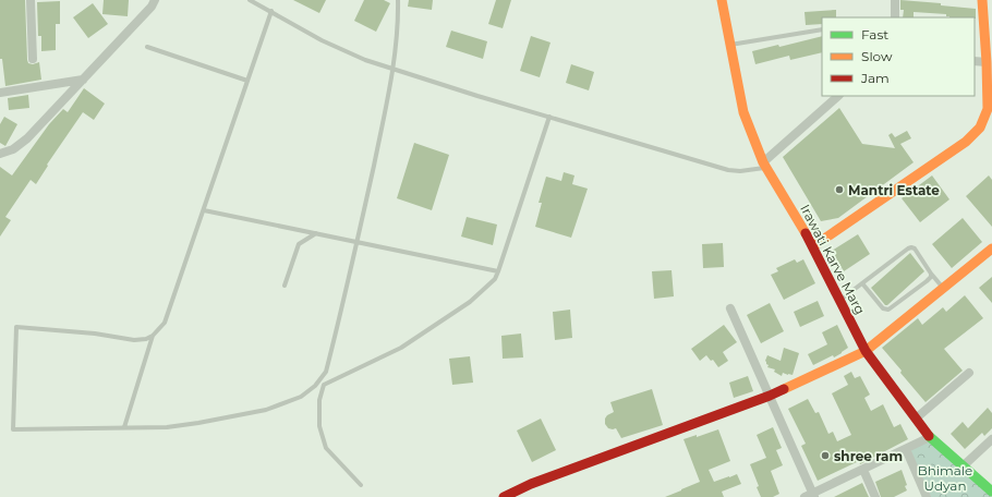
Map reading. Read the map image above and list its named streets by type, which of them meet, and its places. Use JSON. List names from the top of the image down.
{
  "streets": {
    "street": ["Irawati Karve Marg"]
  },
  "parks": ["Bhimale Udyan"],
  "places": ["Mantri Estate", "shree ram"],
  "legend": ["Fast", "Slow", "Jam"]
}
